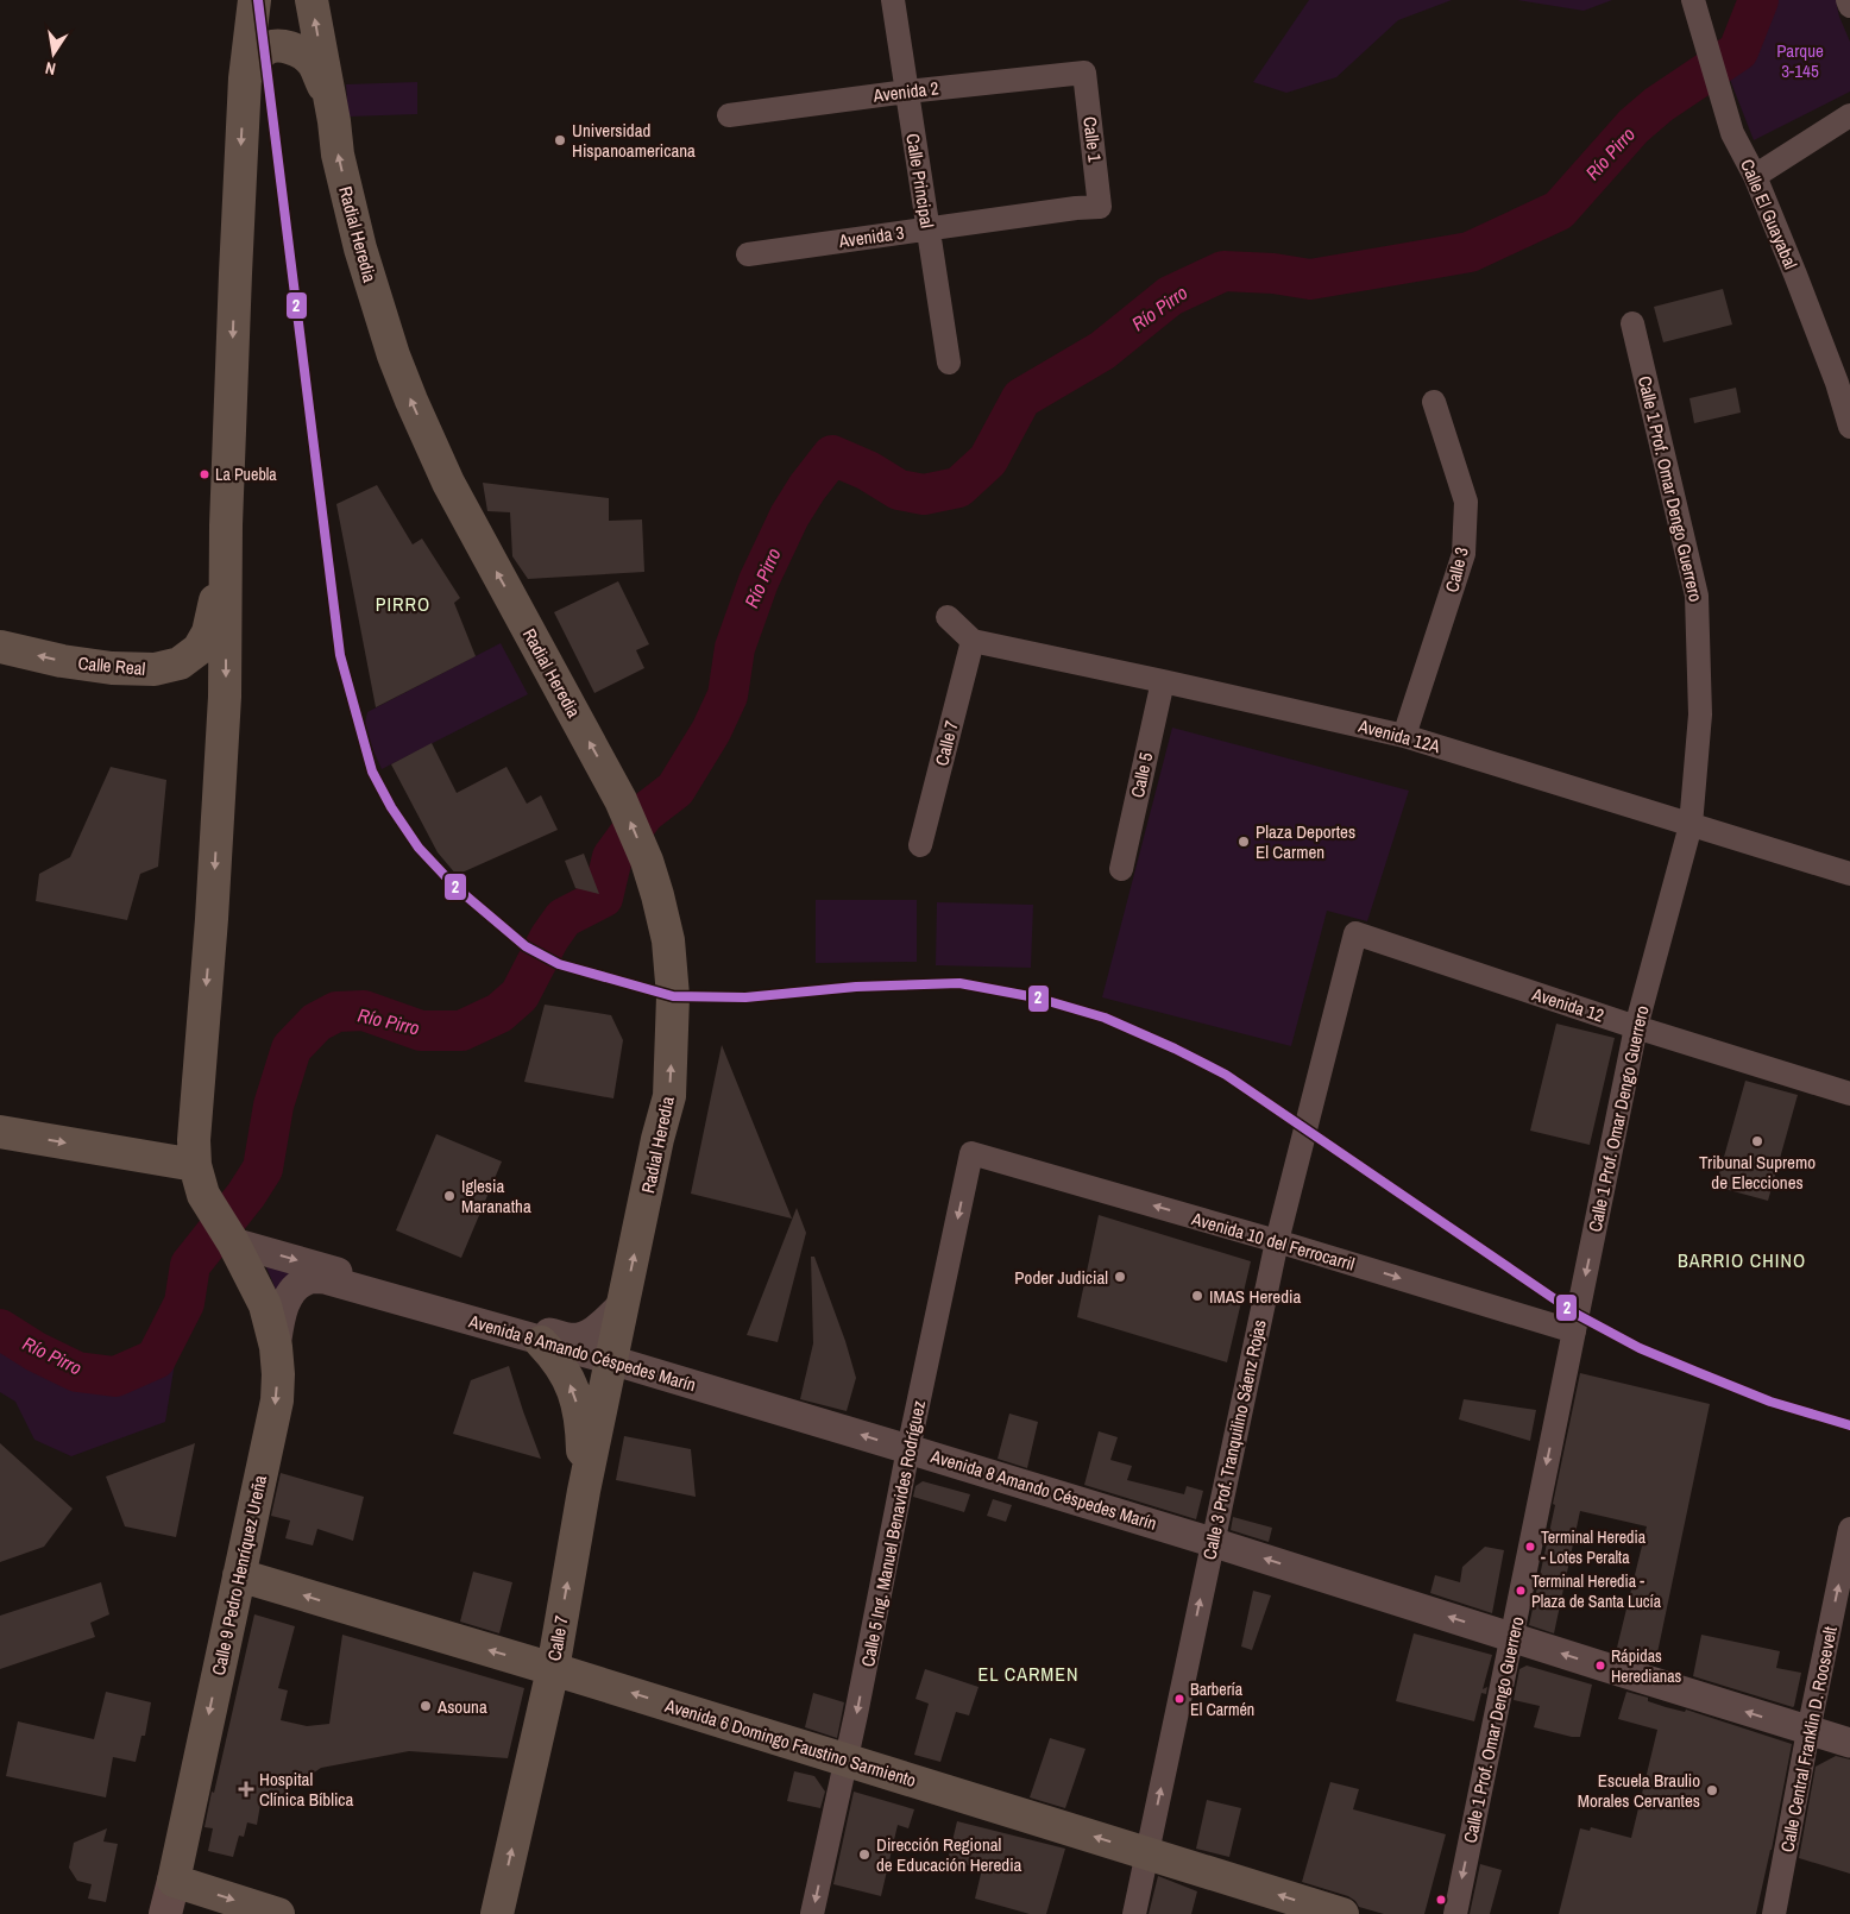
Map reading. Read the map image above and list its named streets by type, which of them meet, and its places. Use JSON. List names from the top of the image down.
{
  "streets": {
    "main road": [
      "Radial Heredia",
      "Calle Real",
      "Calle 7",
      "Calle 9 Pedro Henríquez Ureña",
      "Avenida 6 Domingo Faustino Sarmiento"
    ],
    "street": [
      "Avenida 2",
      "Calle 1",
      "Calle Principal",
      "Calle El Guayabal",
      "Avenida 3",
      "Calle 1 Prof. Omar Dengo Guerrero",
      "Calle 3",
      "Avenida 12A",
      "Calle 5",
      "Avenida 12",
      "Avenida 10 del Ferrocarril",
      "Avenida 8 Amando Céspedes Marín",
      "Calle 3 Prof. Tranquilino Sáenz Rojas",
      "Calle 5 Ing. Manuel Benavides Rodríguez",
      "Calle Central Franklin D. Roosevelt"
    ]
  },
  "crossings": [
    ["Avenida 2", "Calle 1"],
    ["Avenida 2", "Calle Principal"],
    ["Calle 1", "Avenida 3"],
    ["Calle Principal", "Avenida 3"],
    ["Radial Heredia", "Calle 7"],
    ["Radial Heredia", "Avenida 8 Amando Céspedes Marín"],
    ["Calle 1 Prof. Omar Dengo Guerrero", "Avenida 12A"],
    ["Calle 1 Prof. Omar Dengo Guerrero", "Avenida 12"],
    ["Calle 1 Prof. Omar Dengo Guerrero", "Avenida 10 del Ferrocarril"],
    ["Calle 1 Prof. Omar Dengo Guerrero", "Avenida 8 Amando Céspedes Marín"],
    ["Calle 3", "Avenida 12A"],
    ["Avenida 12A", "Calle 7"],
    ["Avenida 12A", "Calle 5"],
    ["Calle 7", "Avenida 8 Amando Céspedes Marín"],
    ["Calle 7", "Avenida 6 Domingo Faustino Sarmiento"],
    ["Avenida 12", "Calle 3 Prof. Tranquilino Sáenz Rojas"],
    ["Avenida 10 del Ferrocarril", "Calle 3 Prof. Tranquilino Sáenz Rojas"],
    ["Avenida 10 del Ferrocarril", "Calle 5 Ing. Manuel Benavides Rodríguez"],
    ["Avenida 8 Amando Céspedes Marín", "Calle 3 Prof. Tranquilino Sáenz Rojas"],
    ["Avenida 8 Amando Céspedes Marín", "Calle 5 Ing. Manuel Benavides Rodríguez"],
    ["Avenida 8 Amando Céspedes Marín", "Calle 9 Pedro Henríquez Ureña"],
    ["Avenida 8 Amando Céspedes Marín", "Calle Central Franklin D. Roosevelt"],
    ["Calle 3 Prof. Tranquilino Sáenz Rojas", "Avenida 6 Domingo Faustino Sarmiento"],
    ["Calle 5 Ing. Manuel Benavides Rodríguez", "Avenida 6 Domingo Faustino Sarmiento"],
    ["Calle 9 Pedro Henríquez Ureña", "Avenida 6 Domingo Faustino Sarmiento"]
  ],
  "one_way": [
    "Calle 1 Prof. Omar Dengo Guerrero",
    "Calle 7",
    "Calle 5 Ing. Manuel Benavides Rodríguez",
    "Calle 9 Pedro Henríquez Ureña",
    "Calle Central Franklin D. Roosevelt",
    "Avenida 6 Domingo Faustino Sarmiento"
  ],
  "districts": ["PIRRO", "BARRIO CHINO", "EL CARMEN"],
  "water": ["Río Pirro"],
  "parks": ["Parque 3-145"],
  "places": {
    "other": [
      "Universidad Hispanoamericana",
      "La Puebla",
      "Plaza Deportes El Carmen",
      "Tribunal Supremo de Elecciones",
      "Iglesia Maranatha",
      "Poder Judicial",
      "IMAS Heredia",
      "Terminal Heredia - Lotes Peralta",
      "Terminal Heredia - Plaza de Santa Lucía",
      "Rápidas Heredianas",
      "Barbería El Carmén",
      "Asouna",
      "Escuela Braulio Morales Cervantes",
      "Dirección Regional de Educación Heredia"
    ],
    "health": ["Hospital Clínica Bíblica"]
  },
  "lines": ["rail line 2"],
  "north": "bottom"
}
